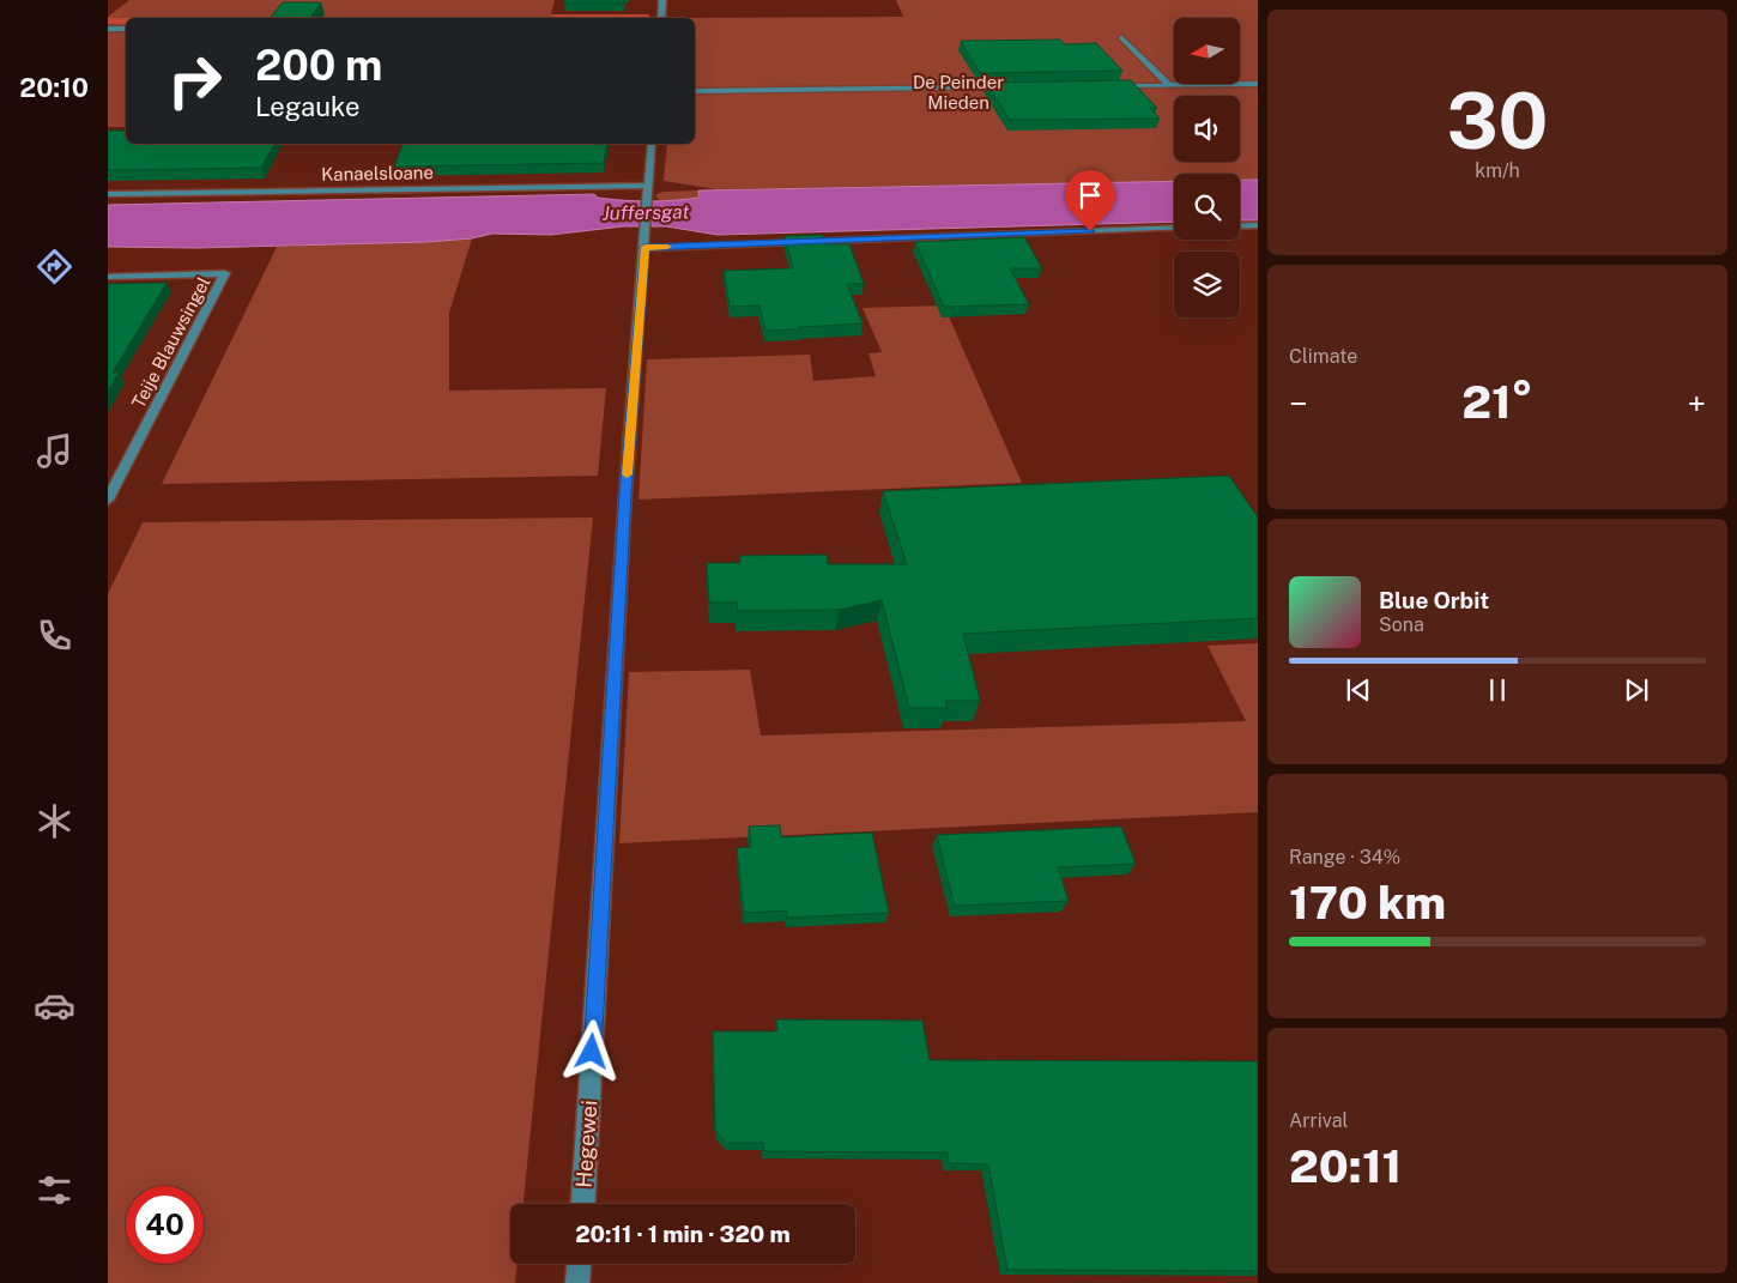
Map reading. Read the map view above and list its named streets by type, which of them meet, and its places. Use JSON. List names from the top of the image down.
{
  "streets": {
    "street": ["Kanaelsloane", "Teije Blauwsingel", "Hegewei"]
  },
  "crossings": [
    ["Kanaelsloane", "Hegewei"]
  ],
  "water": ["Juffersgat"],
  "parks": ["De Peinder Mieden"],
  "north": "left",
  "page": {
    "tabs": "20:10",
    "tile": [
      ["30", "km/h"],
      "Climate",
      ["Range · 34%", "170 km"],
      ["Arrival", "20:11"]
    ],
    "turn": ["200 m", "Legauke"],
    "heat": ["−", "21°", "+"],
    "song": ["Blue Orbit", "Sona"],
    "limit": "40",
    "trip": "20:11 · 1 min · 320 m"
  }
}
